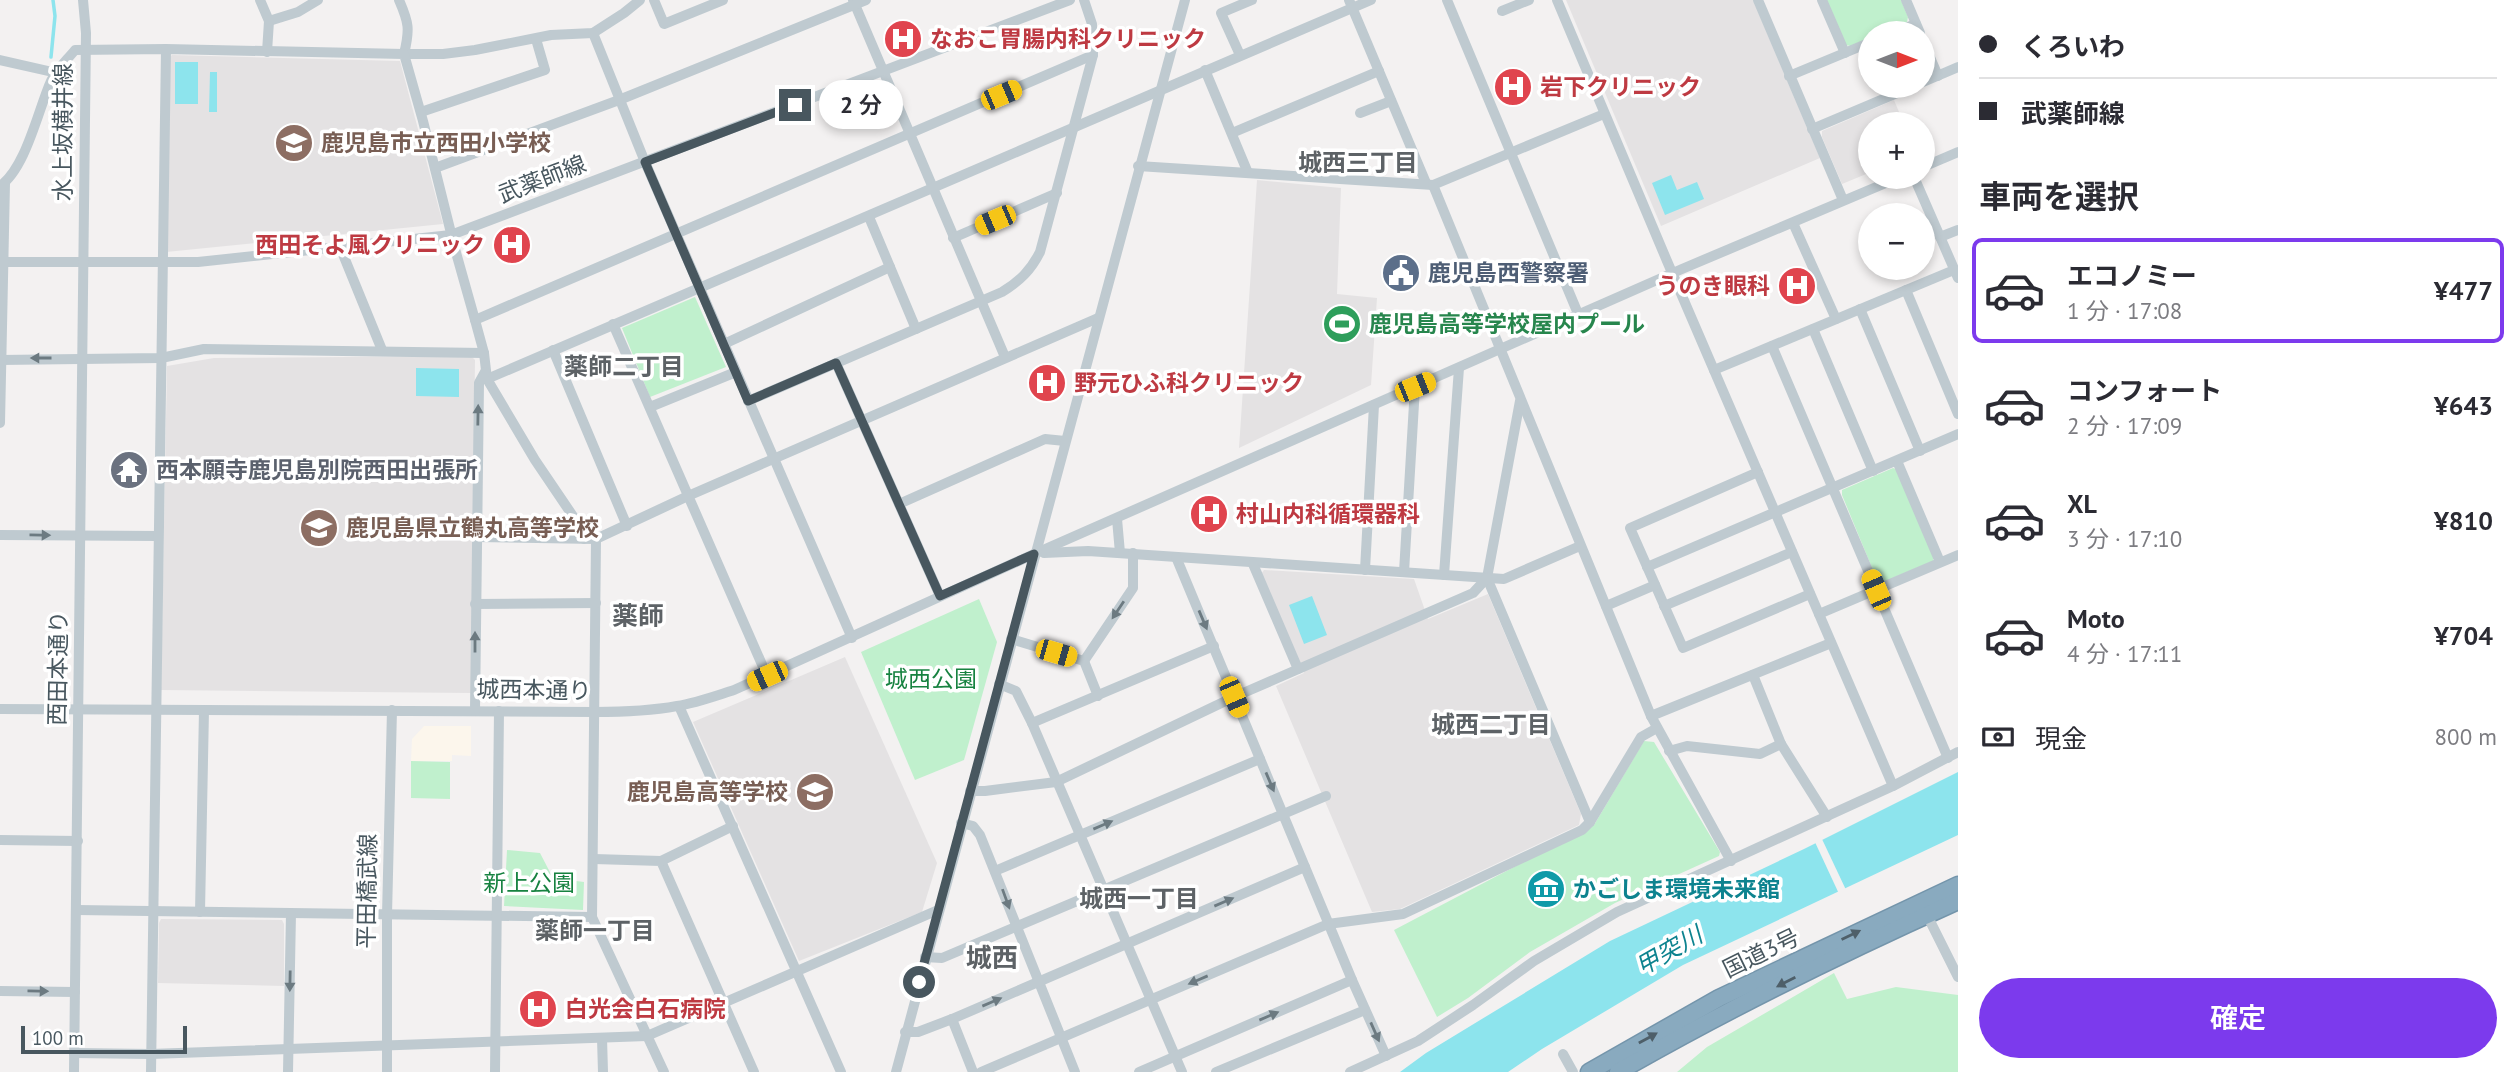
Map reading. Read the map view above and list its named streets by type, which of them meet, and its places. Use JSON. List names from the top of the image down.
{
  "streets": {
    "highway": ["国道3号"],
    "street": [
      "水上坂横井線",
      "武薬師線",
      "西田本通り",
      "城西本通り",
      "平田橋武線"
    ]
  },
  "crossings": [
    ["水上坂横井線", "武薬師線"],
    ["水上坂横井線", "西田本通り"],
    ["武薬師線", "西田本通り"],
    ["西田本通り", "城西本通り"],
    ["城西本通り", "平田橋武線"]
  ],
  "districts": [
    "城西三丁目",
    "薬師二丁目",
    "薬師",
    "城西二丁目",
    "城西一丁目",
    "薬師一丁目",
    "城西"
  ],
  "water": ["甲突川"],
  "parks": ["城西公園", "新上公園"],
  "places": {
    "hospital": [
      "なおこ胃腸内科クリニック",
      "岩下クリニック",
      "西田そよ風クリニック",
      "うのき眼科",
      "野元ひふ科クリニック",
      "村山内科循環器科",
      "白光会白石病院"
    ],
    "school or university": ["鹿児島市立西田小学校", "鹿児島県立鶴丸高等学校", "鹿児島高等学校"],
    "public building": ["鹿児島西警察署"],
    "sports": ["鹿児島高等学校屋内プール"],
    "temple": ["西本願寺鹿児島別院西田出張所"],
    "museum": ["かごしま環境未来館"]
  },
  "scale_bar": "100 m",
  "north": "right",
  "page": {
    "banner": ["くろいわ", "武薬師線"],
    "map_buttons": ["+", "−"],
    "bubble": "2 分",
    "heading": "車両を選択",
    "list": [
      {
        "name": "エコノミー",
        "note": "1 分 · 17:08",
        "value": "¥477"
      },
      {
        "name": "コンフォート",
        "note": "2 分 · 17:09",
        "value": "¥643"
      },
      {
        "name": "XL",
        "note": "3 分 · 17:10",
        "value": "¥810"
      },
      {
        "name": "Moto",
        "note": "4 分 · 17:11",
        "value": "¥704"
      }
    ],
    "pay": ["現金", "800 m"],
    "buttons": "確定",
    "scale": "100 m"
  }
}
